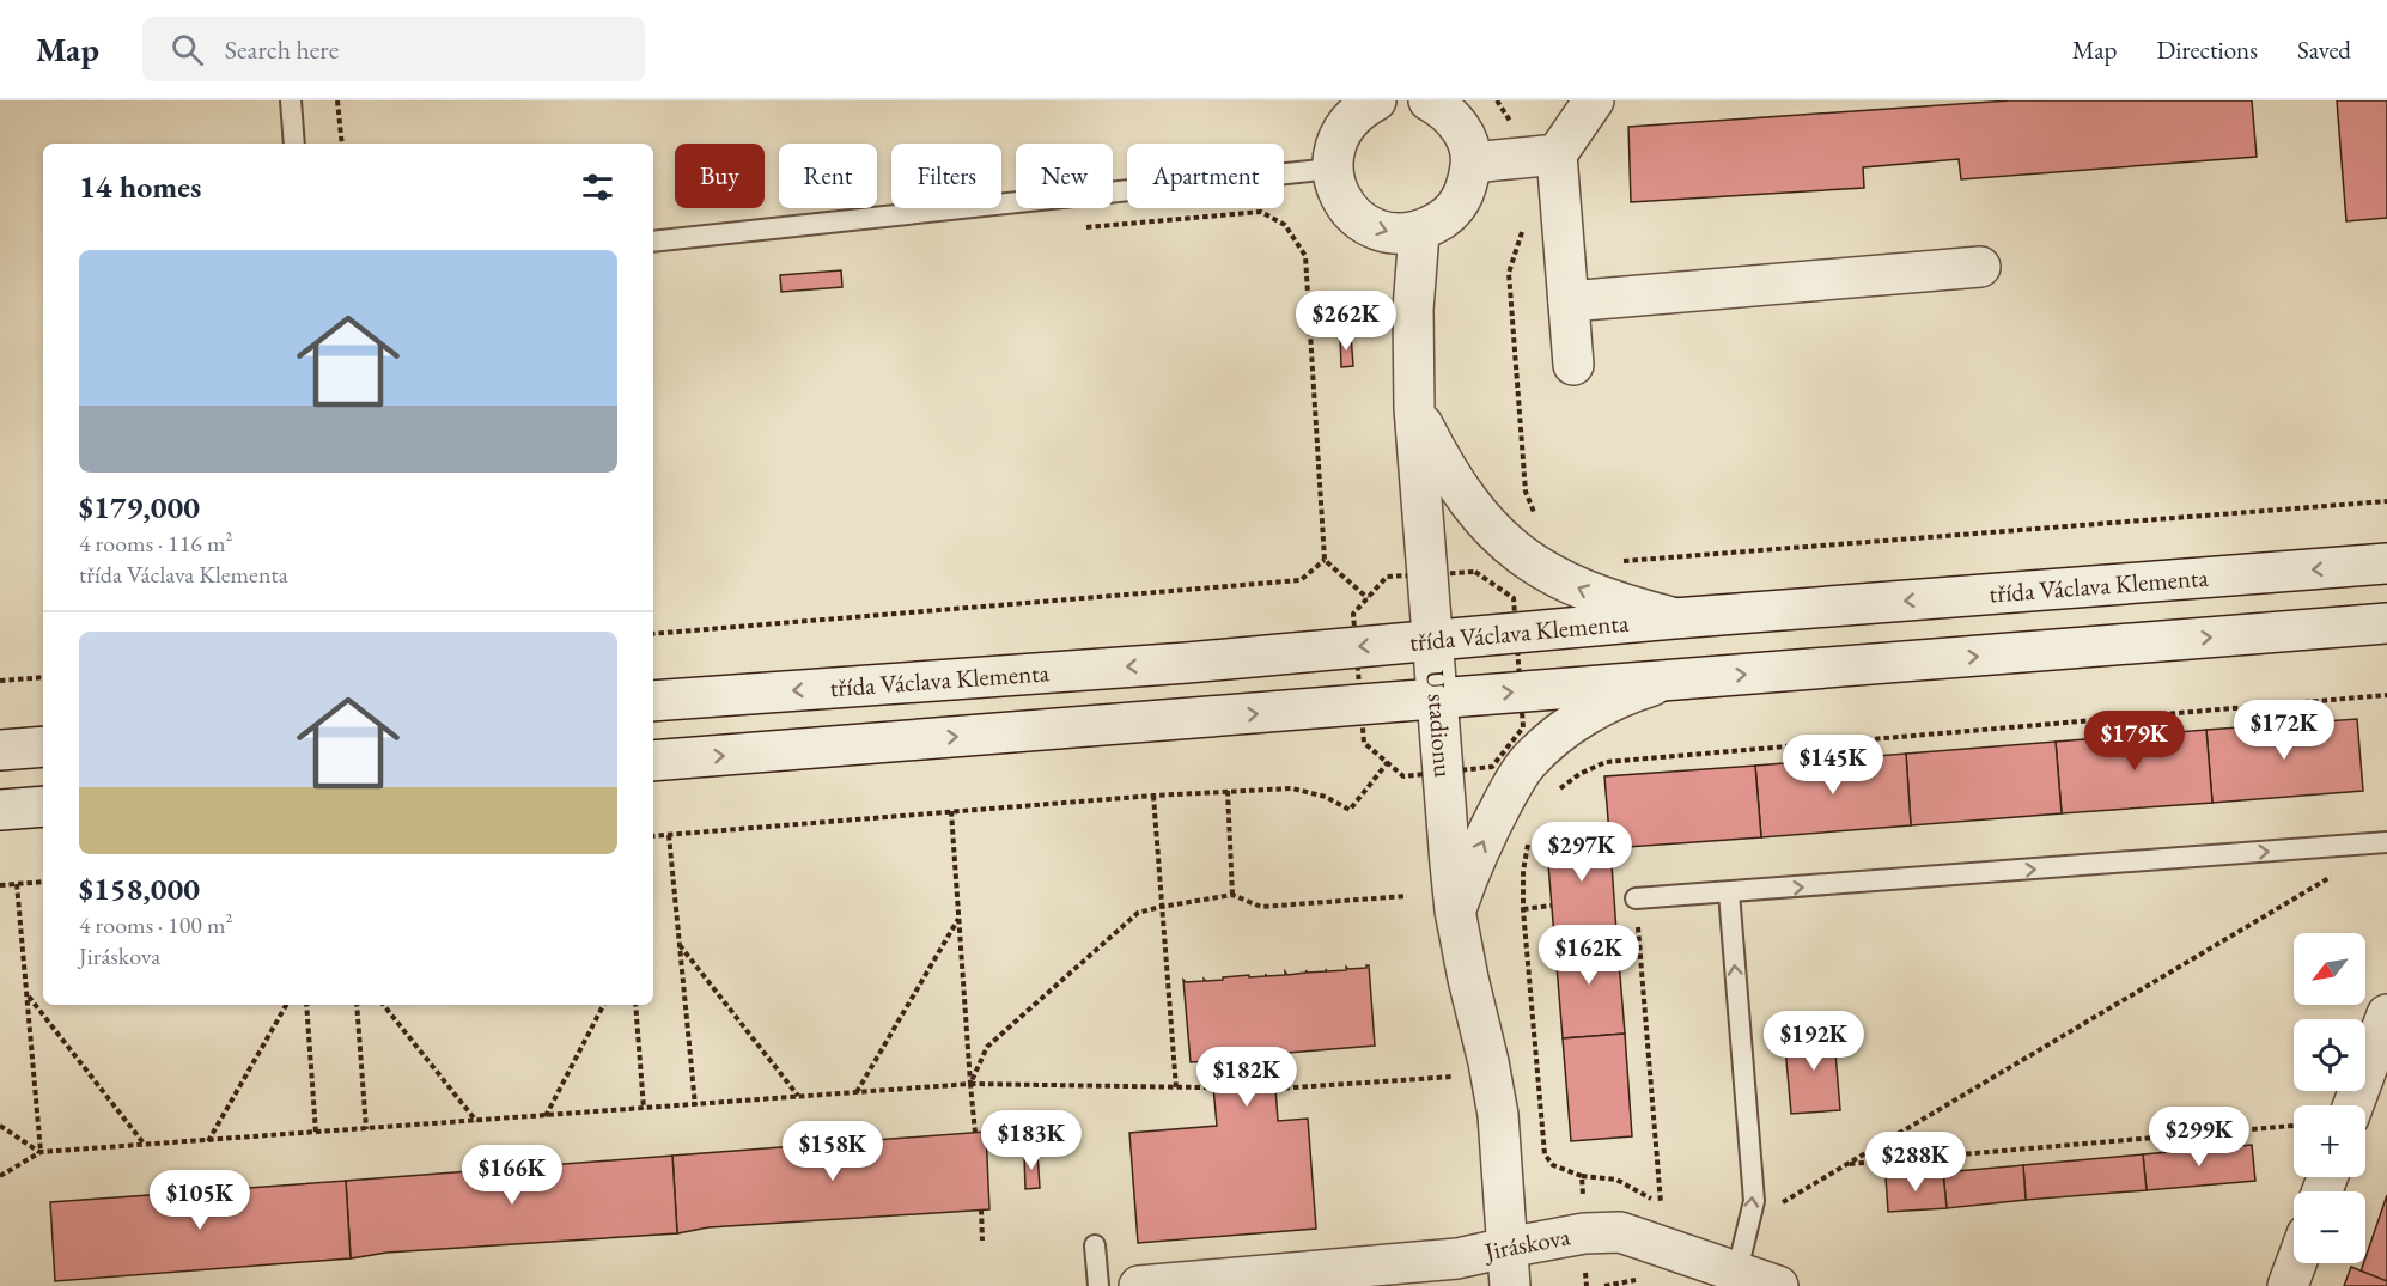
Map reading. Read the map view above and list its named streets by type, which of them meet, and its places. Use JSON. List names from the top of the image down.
{
  "streets": {
    "street": ["třída Václava Klementa", "U stadionu", "Jiráskova"]
  },
  "crossings": [
    ["třída Václava Klementa", "U stadionu"],
    ["U stadionu", "Jiráskova"]
  ],
  "north": "bottom left",
  "page": {
    "header": "Map",
    "search": "Search here",
    "nav": ["Map", "Directions", "Saved"],
    "chip": [
      "Buy",
      "Rent",
      "Filters",
      "New",
      "Apartment"
    ],
    "heading": "14 homes",
    "list": [
      {
        "name": "$179,000",
        "note": "4 rooms · 116 m² · třída Václava Klementa"
      },
      {
        "name": "$158,000",
        "note": "4 rooms · 100 m² · Jiráskova"
      }
    ],
    "price": [
      "$262K",
      "$172K",
      "$179K",
      "$145K",
      "$297K",
      "$162K",
      "$192K",
      "$182K",
      "$299K",
      "$183K",
      "$158K",
      "$288K",
      "$166K",
      "$105K"
    ],
    "map_buttons": ["+", "−"]
  }
}
